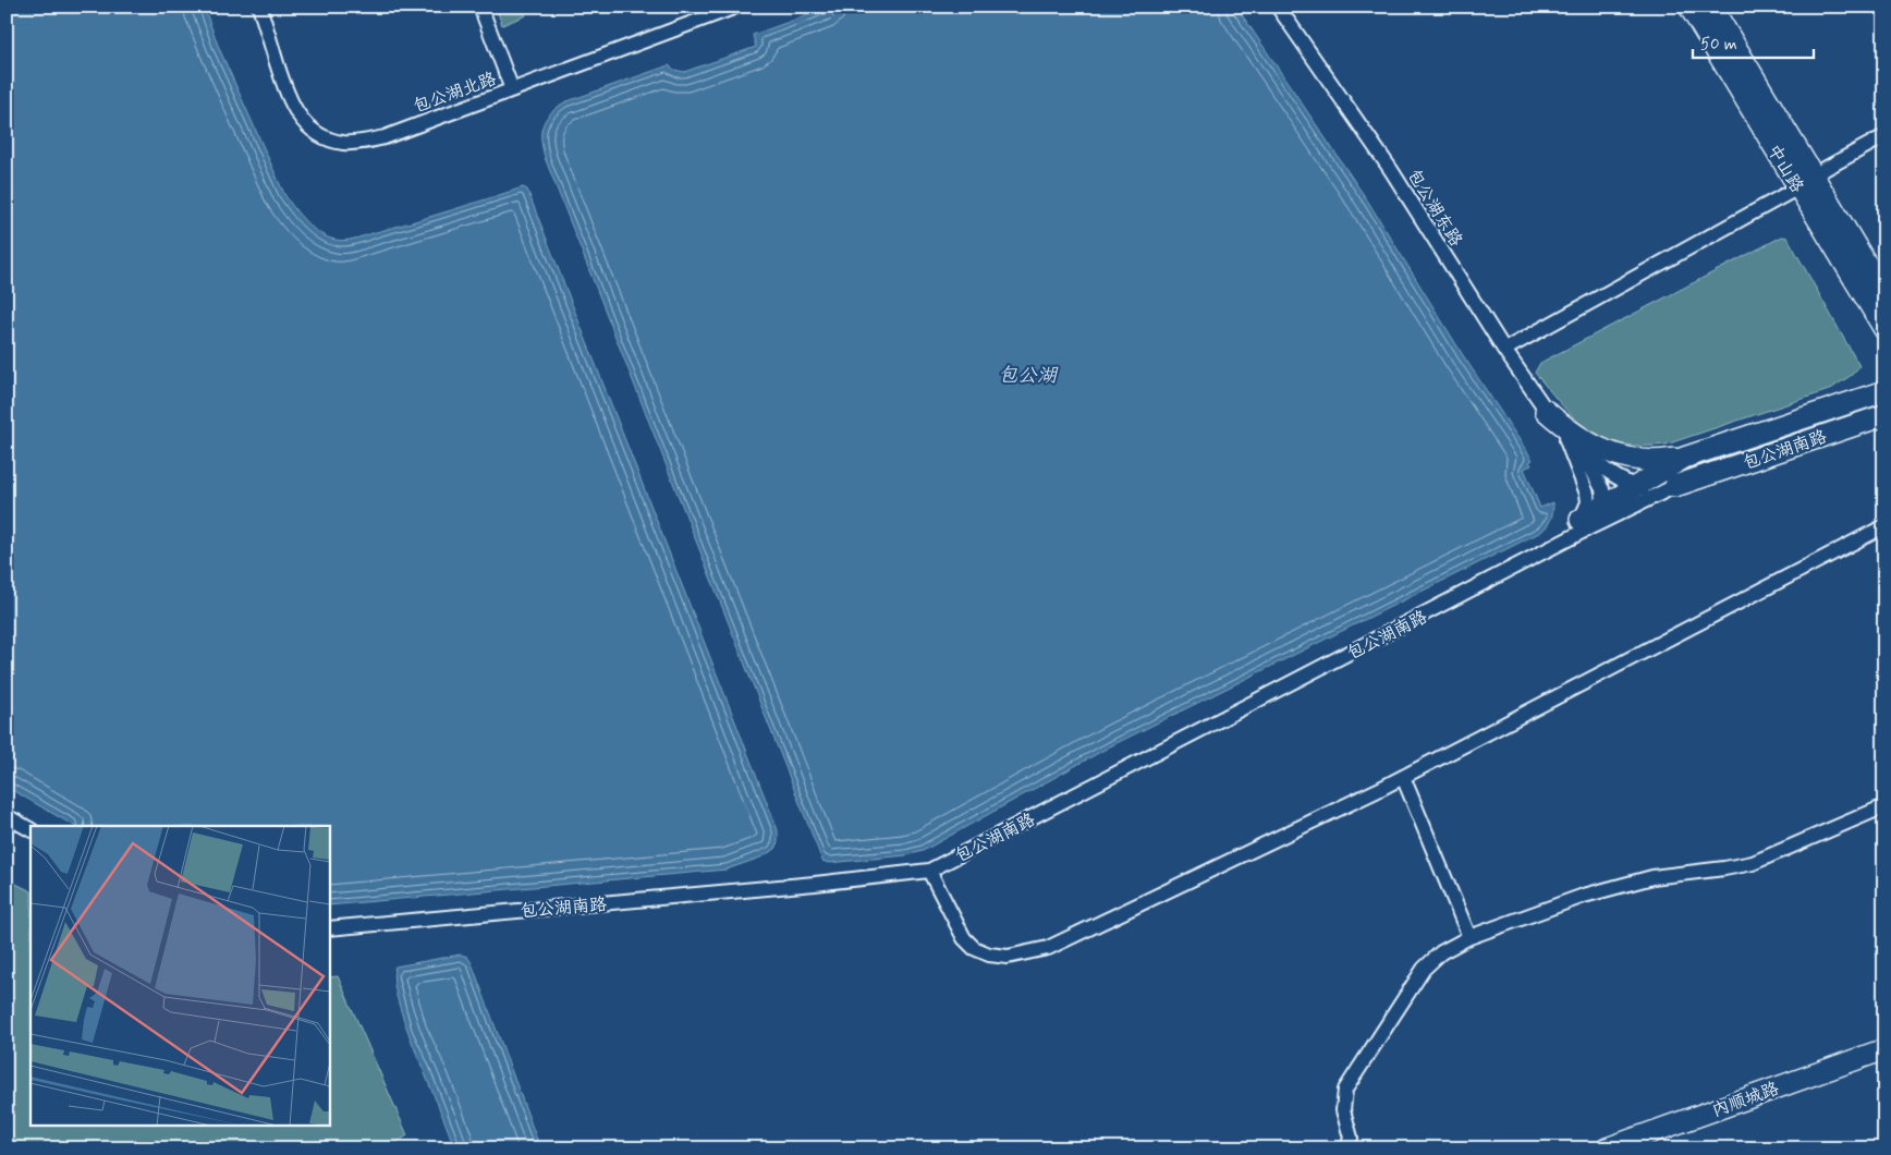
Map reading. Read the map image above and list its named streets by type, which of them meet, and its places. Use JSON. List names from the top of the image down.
{
  "streets": {
    "street": [
      "包公湖北路",
      "中山路",
      "包公湖东路",
      "包公湖南路",
      "内顺城路"
    ]
  },
  "water": ["包公湖"],
  "scale_bar": "50 m"
}
